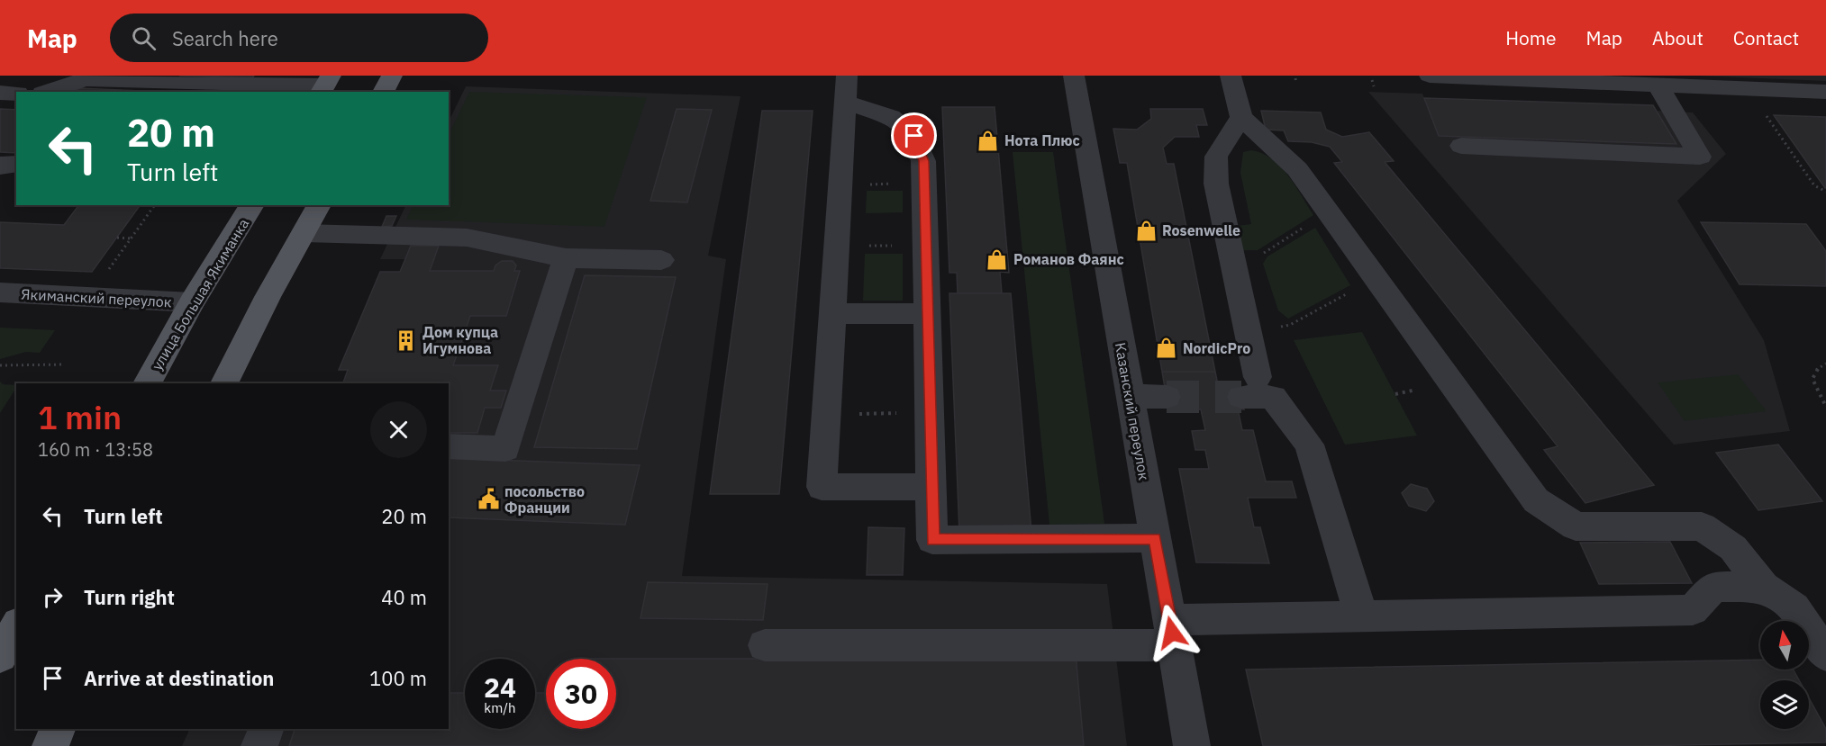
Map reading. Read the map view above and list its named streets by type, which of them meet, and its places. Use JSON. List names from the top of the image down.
{
  "streets": {
    "main road": ["улица Большая Якиманка"],
    "street": ["Якиманский переулок", "Казанский переулок"]
  },
  "crossings": [
    ["улица Большая Якиманка", "Якиманский переулок"]
  ],
  "places": {
    "shop": [
      "Нота Плюс",
      "Rosenwelle",
      "Романов Фаянс",
      "NordicPro"
    ],
    "building": ["Дом купца Игумнова"],
    "public building": ["посольство Франции"]
  },
  "north": "top",
  "page": {
    "header": "Map",
    "search": "Search here",
    "nav": [
      "Home",
      "Map",
      "About",
      "Contact"
    ],
    "turn": ["20 m", "Turn left"],
    "heading": ["1 min", "160 m · 13:58"],
    "list": [
      {
        "name": "Turn left",
        "value": "20 m"
      },
      {
        "name": "Turn right",
        "value": "40 m"
      },
      {
        "name": "Arrive at destination",
        "value": "100 m"
      }
    ],
    "speed": "24 km/h",
    "limit": "30"
  }
}
